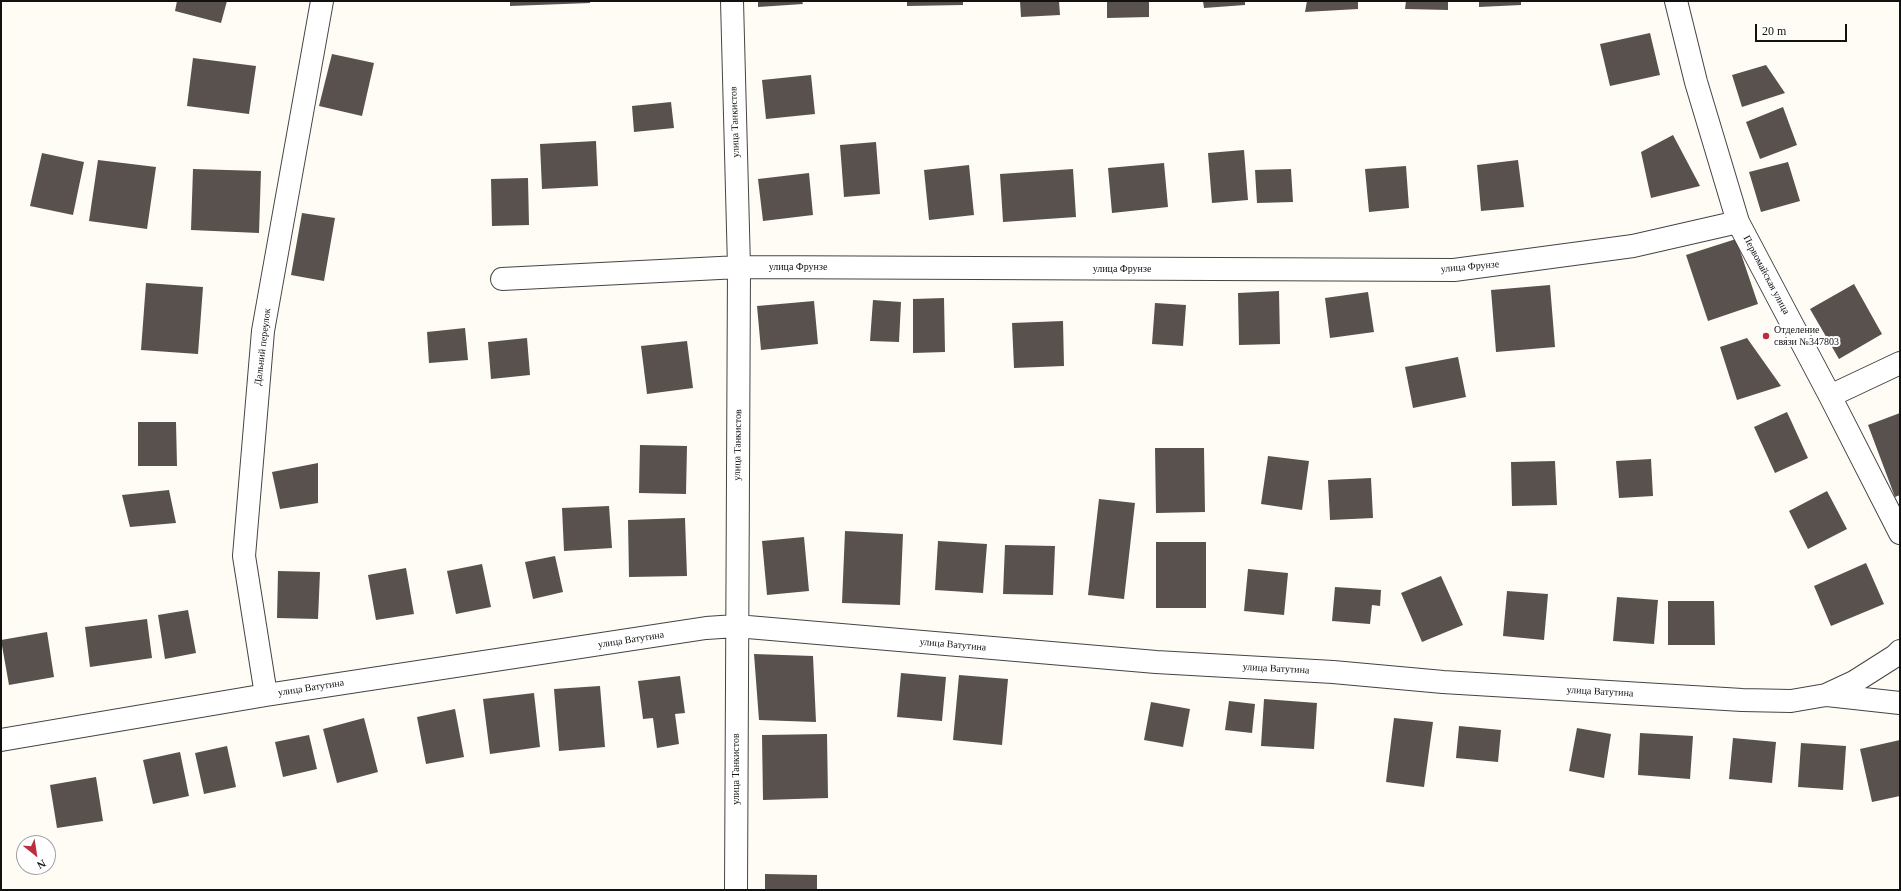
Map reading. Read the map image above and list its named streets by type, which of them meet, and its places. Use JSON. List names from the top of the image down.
{
  "streets": {
    "street": [
      "улица Танкистов",
      "улица Фрунзе",
      "Первомайская улица",
      "Дальний переулок",
      "улица Ватутина"
    ]
  },
  "crossings": [
    ["улица Танкистов", "улица Фрунзе"],
    ["улица Танкистов", "улица Ватутина"],
    ["улица Фрунзе", "Первомайская улица"],
    ["Дальний переулок", "улица Ватутина"]
  ],
  "places": ["Отделение связи №347803"],
  "scale_bar": "20 m",
  "north": "bottom right"
}
